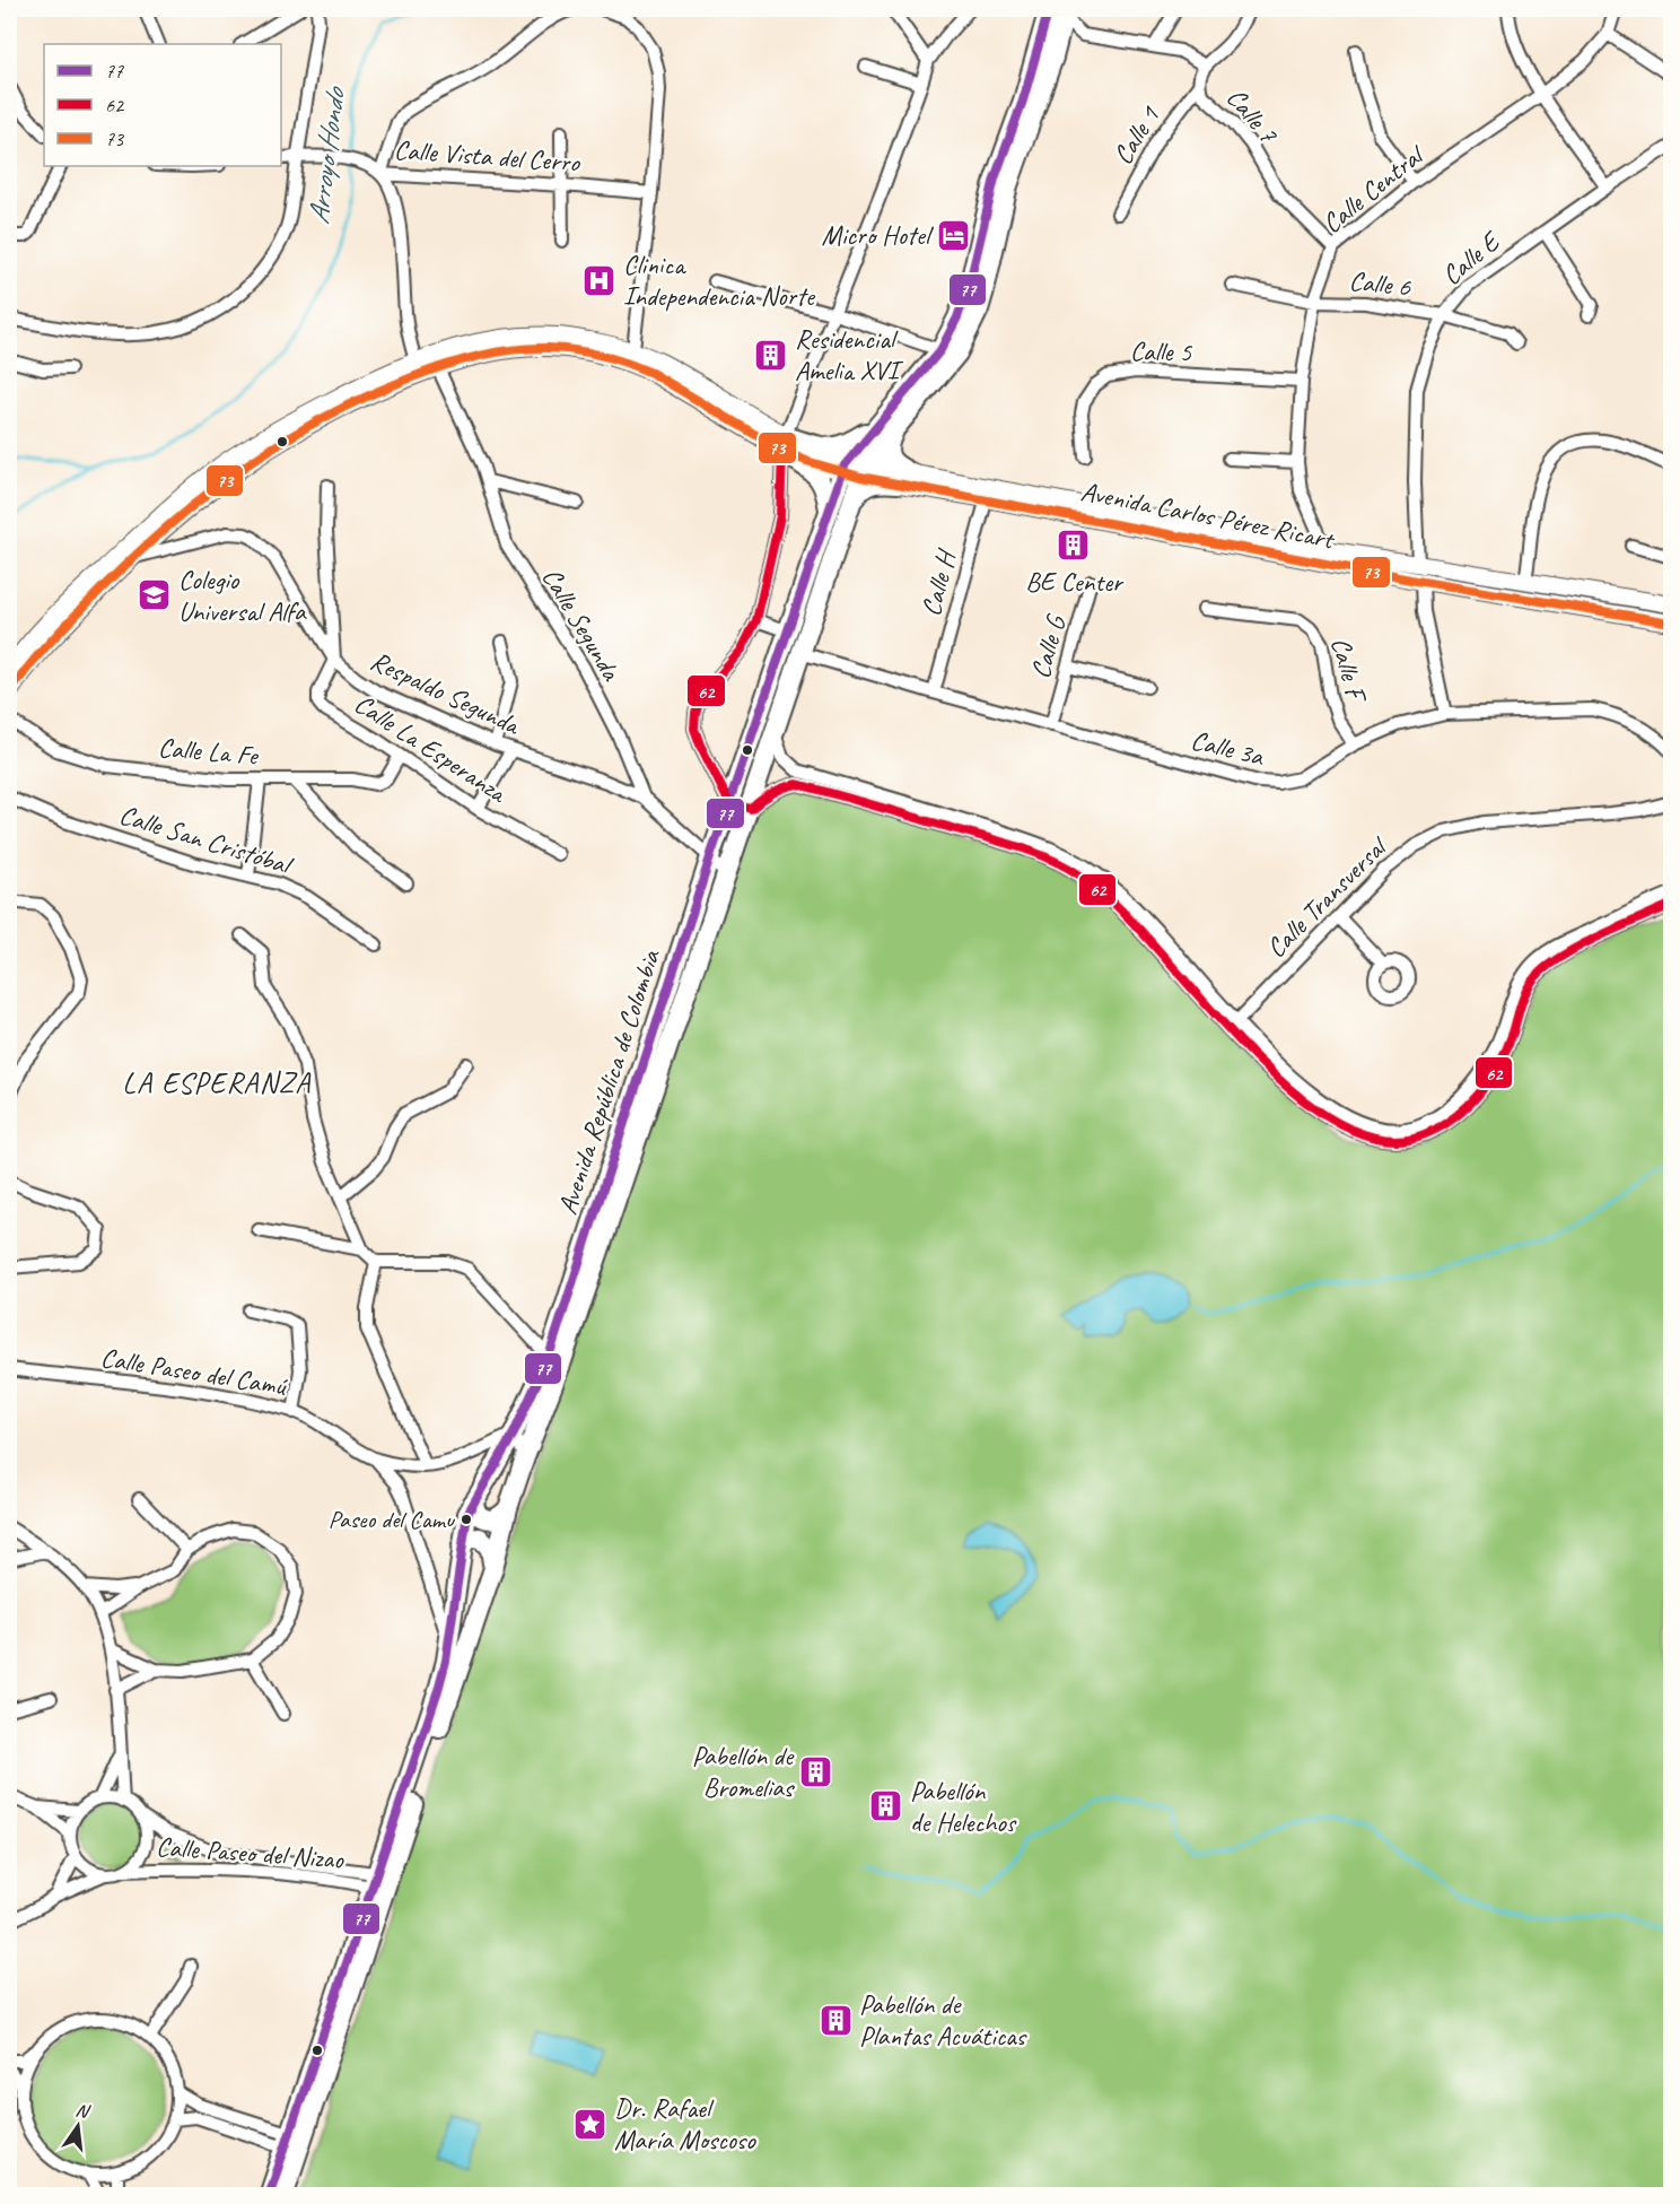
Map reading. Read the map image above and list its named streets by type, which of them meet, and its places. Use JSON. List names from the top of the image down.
{
  "streets": {
    "main road": ["Avenida Carlos Pérez Ricart", "Avenida República de Colombia"],
    "street": [
      "Calle 7",
      "Calle 1",
      "Calle Vista del Cerro",
      "Calle Central",
      "Calle E",
      "Calle 6",
      "Calle 5",
      "Calle H",
      "Calle Segunda",
      "Calle G",
      "Calle F",
      "Respaldo Segunda",
      "Calle La Esperanza",
      "Calle 3a",
      "Calle La Fe",
      "Calle San Cristóbal",
      "Calle Transversal",
      "Calle Paseo del Camú",
      "Calle Paseo del Nizao"
    ]
  },
  "crossings": [
    ["Calle 7", "Calle 1"],
    ["Calle 7", "Calle Central"],
    ["Calle 7", "Avenida República de Colombia"],
    ["Calle Central", "Calle 6"],
    ["Calle Central", "Calle 5"],
    ["Calle Central", "Avenida Carlos Pérez Ricart"],
    ["Calle E", "Calle 6"],
    ["Calle E", "Avenida Carlos Pérez Ricart"],
    ["Avenida Carlos Pérez Ricart", "Calle H"],
    ["Avenida Carlos Pérez Ricart", "Avenida República de Colombia"],
    ["Calle H", "Calle 3a"],
    ["Calle Segunda", "Respaldo Segunda"],
    ["Calle Segunda", "Avenida República de Colombia"],
    ["Calle G", "Calle 3a"],
    ["Calle F", "Calle 3a"],
    ["Respaldo Segunda", "Calle La Esperanza"],
    ["Calle La Esperanza", "Calle La Fe"],
    ["Calle 3a", "Avenida República de Colombia"],
    ["Avenida República de Colombia", "Calle Paseo del Camú"],
    ["Avenida República de Colombia", "Calle Paseo del Nizao"]
  ],
  "districts": ["LA ESPERANZA"],
  "water": ["Arroyo Hondo"],
  "places": {
    "hotel": ["Micro Hotel"],
    "hospital": ["Clinica Independencia Norte"],
    "building": [
      "Residencial Amelia XVI",
      "BE Center",
      "Pabellón de Bromelias",
      "Pabellón de Helechos",
      "Pabellón de Plantas Acuáticas"
    ],
    "school or university": ["Colegio Universal Alfa"],
    "other": ["Paseo del Camu"],
    "place": ["Dr. Rafael María Moscoso"]
  },
  "lines": ["transit line 77", "transit line 73", "transit line 62"],
  "legend": ["77", "62", "73"],
  "north": "top"
}
